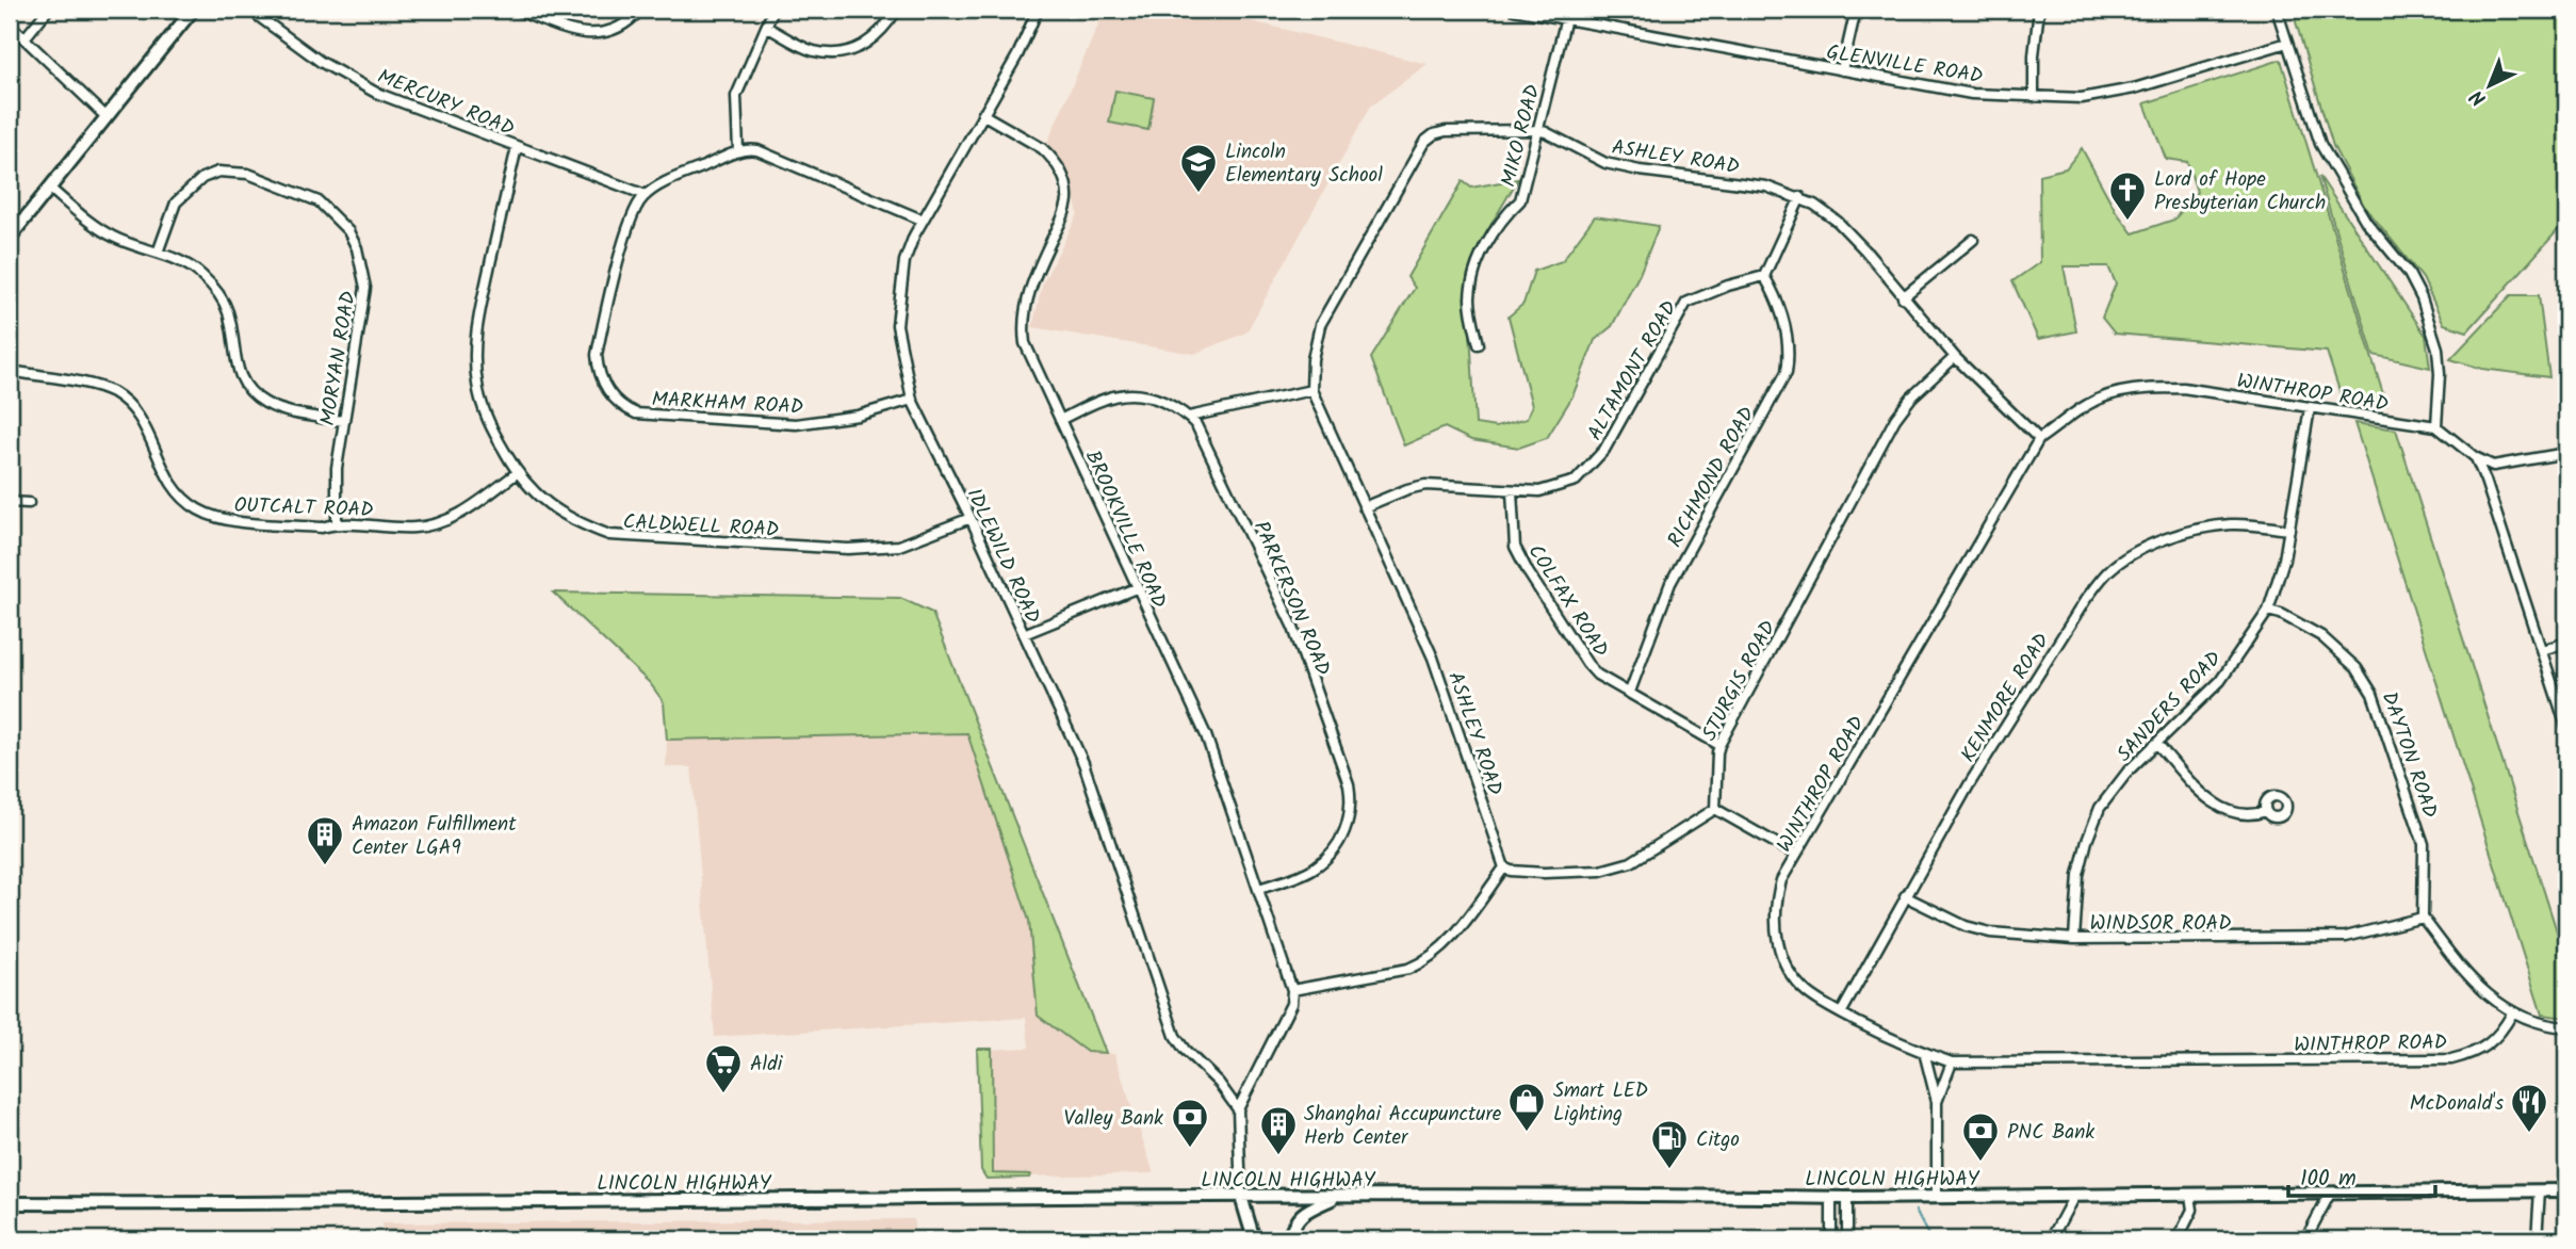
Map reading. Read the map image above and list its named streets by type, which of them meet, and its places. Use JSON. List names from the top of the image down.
{
  "streets": {
    "main road": ["LINCOLN HIGHWAY"],
    "street": [
      "GLENVILLE ROAD",
      "MERCURY ROAD",
      "MIKO ROAD",
      "ASHLEY ROAD",
      "MORYAN ROAD",
      "ALTAMONT ROAD",
      "WINTHROP ROAD",
      "MARKHAM ROAD",
      "RICHMOND ROAD",
      "OUTCALT ROAD",
      "CALDWELL ROAD",
      "BROOKVILLE ROAD",
      "IDLEWILD ROAD",
      "PARKERSON ROAD",
      "COLFAX ROAD",
      "STURGIS ROAD",
      "KENMORE ROAD",
      "SANDERS ROAD",
      "DAYTON ROAD",
      "WINDSOR ROAD"
    ]
  },
  "crossings": [
    ["GLENVILLE ROAD", "MIKO ROAD"],
    ["MERCURY ROAD", "MARKHAM ROAD"],
    ["MERCURY ROAD", "CALDWELL ROAD"],
    ["MIKO ROAD", "ASHLEY ROAD"],
    ["ASHLEY ROAD", "ALTAMONT ROAD"],
    ["ASHLEY ROAD", "WINTHROP ROAD"],
    ["ASHLEY ROAD", "STURGIS ROAD"],
    ["MORYAN ROAD", "OUTCALT ROAD"],
    ["ALTAMONT ROAD", "RICHMOND ROAD"],
    ["ALTAMONT ROAD", "COLFAX ROAD"],
    ["WINTHROP ROAD", "KENMORE ROAD"],
    ["WINTHROP ROAD", "SANDERS ROAD"],
    ["MARKHAM ROAD", "IDLEWILD ROAD"],
    ["RICHMOND ROAD", "COLFAX ROAD"],
    ["OUTCALT ROAD", "CALDWELL ROAD"],
    ["CALDWELL ROAD", "IDLEWILD ROAD"],
    ["BROOKVILLE ROAD", "IDLEWILD ROAD"],
    ["BROOKVILLE ROAD", "PARKERSON ROAD"],
    ["COLFAX ROAD", "STURGIS ROAD"],
    ["KENMORE ROAD", "SANDERS ROAD"],
    ["KENMORE ROAD", "WINDSOR ROAD"],
    ["SANDERS ROAD", "DAYTON ROAD"],
    ["SANDERS ROAD", "WINDSOR ROAD"],
    ["DAYTON ROAD", "WINDSOR ROAD"]
  ],
  "places": {
    "school or university": ["Lincoln Elementary School"],
    "church": ["Lord of Hope Presbyterian Church"],
    "building": ["Amazon Fulfillment Center LGA9", "Shanghai Accupuncture Herb Center"],
    "supermarket": ["Aldi"],
    "shop": ["Smart LED Lighting"],
    "restaurant": ["McDonald's"],
    "bank": ["Valley Bank", "PNC Bank"],
    "fuel station": ["Citgo"]
  },
  "scale_bar": "100 m",
  "north": "bottom left"
}
